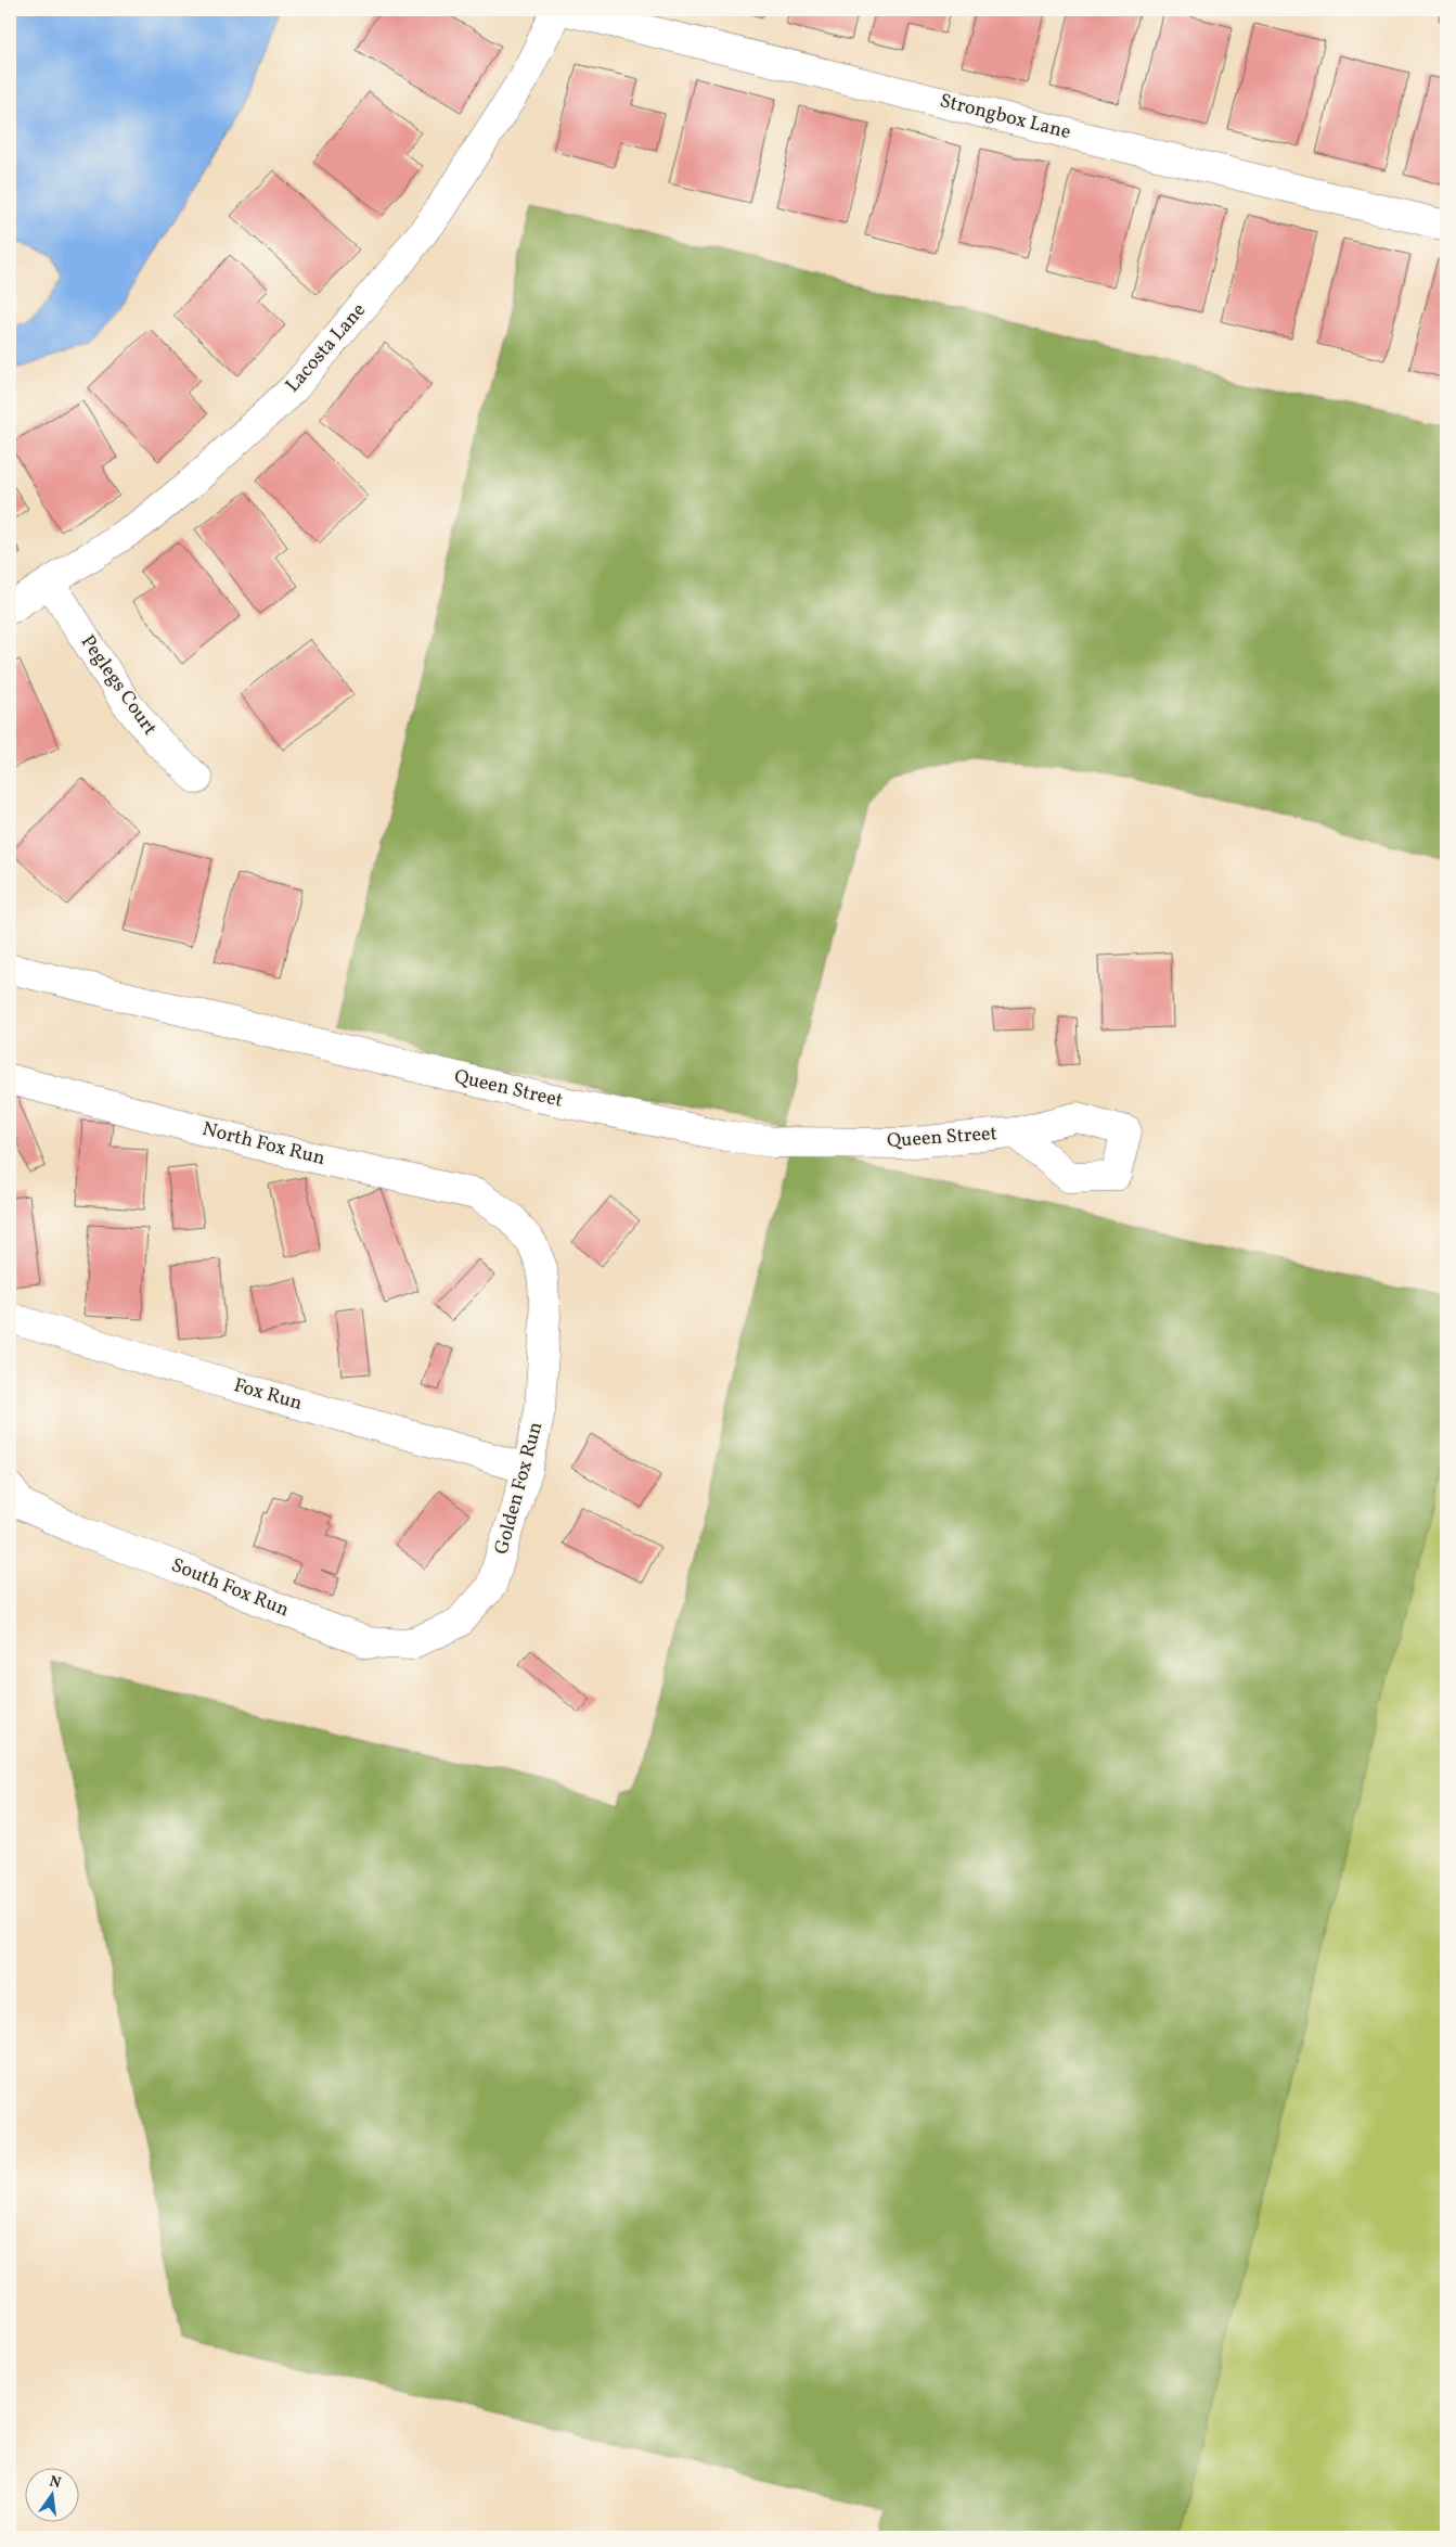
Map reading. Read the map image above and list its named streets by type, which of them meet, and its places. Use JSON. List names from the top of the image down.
{
  "streets": {
    "street": [
      "Strongbox Lane",
      "Lacosta Lane",
      "Peglegs Court",
      "Queen Street",
      "North Fox Run",
      "Fox Run",
      "Golden Fox Run",
      "South Fox Run"
    ]
  },
  "crossings": [
    ["Lacosta Lane", "Peglegs Court"],
    ["North Fox Run", "Golden Fox Run"],
    ["Fox Run", "Golden Fox Run"],
    ["Golden Fox Run", "South Fox Run"]
  ],
  "north": "top"
}
